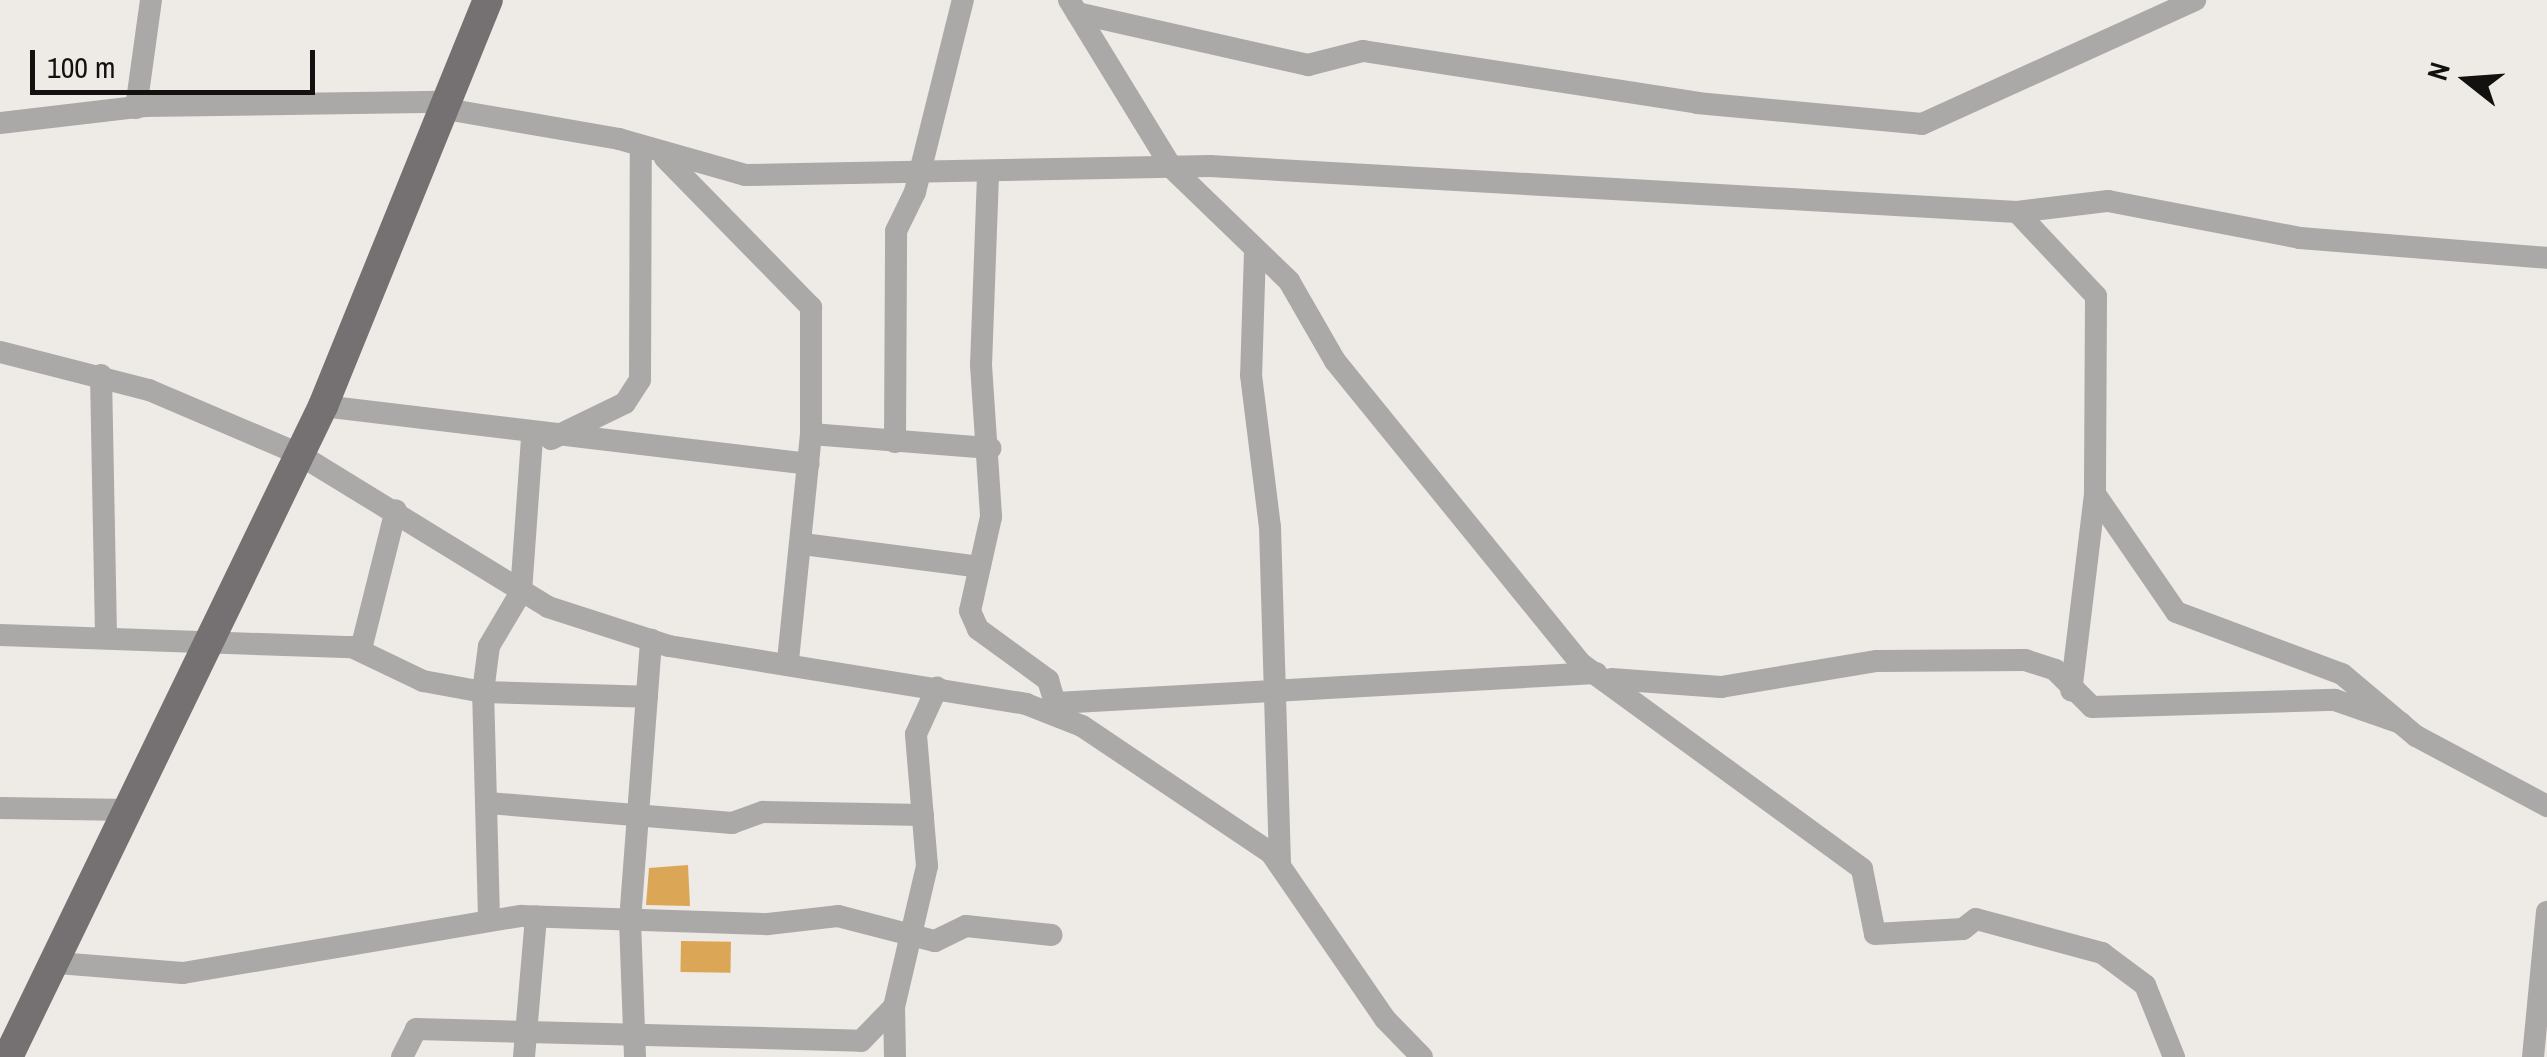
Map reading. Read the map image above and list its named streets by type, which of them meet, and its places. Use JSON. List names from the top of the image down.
{
  "scale_bar": "100 m",
  "north": "left"
}
